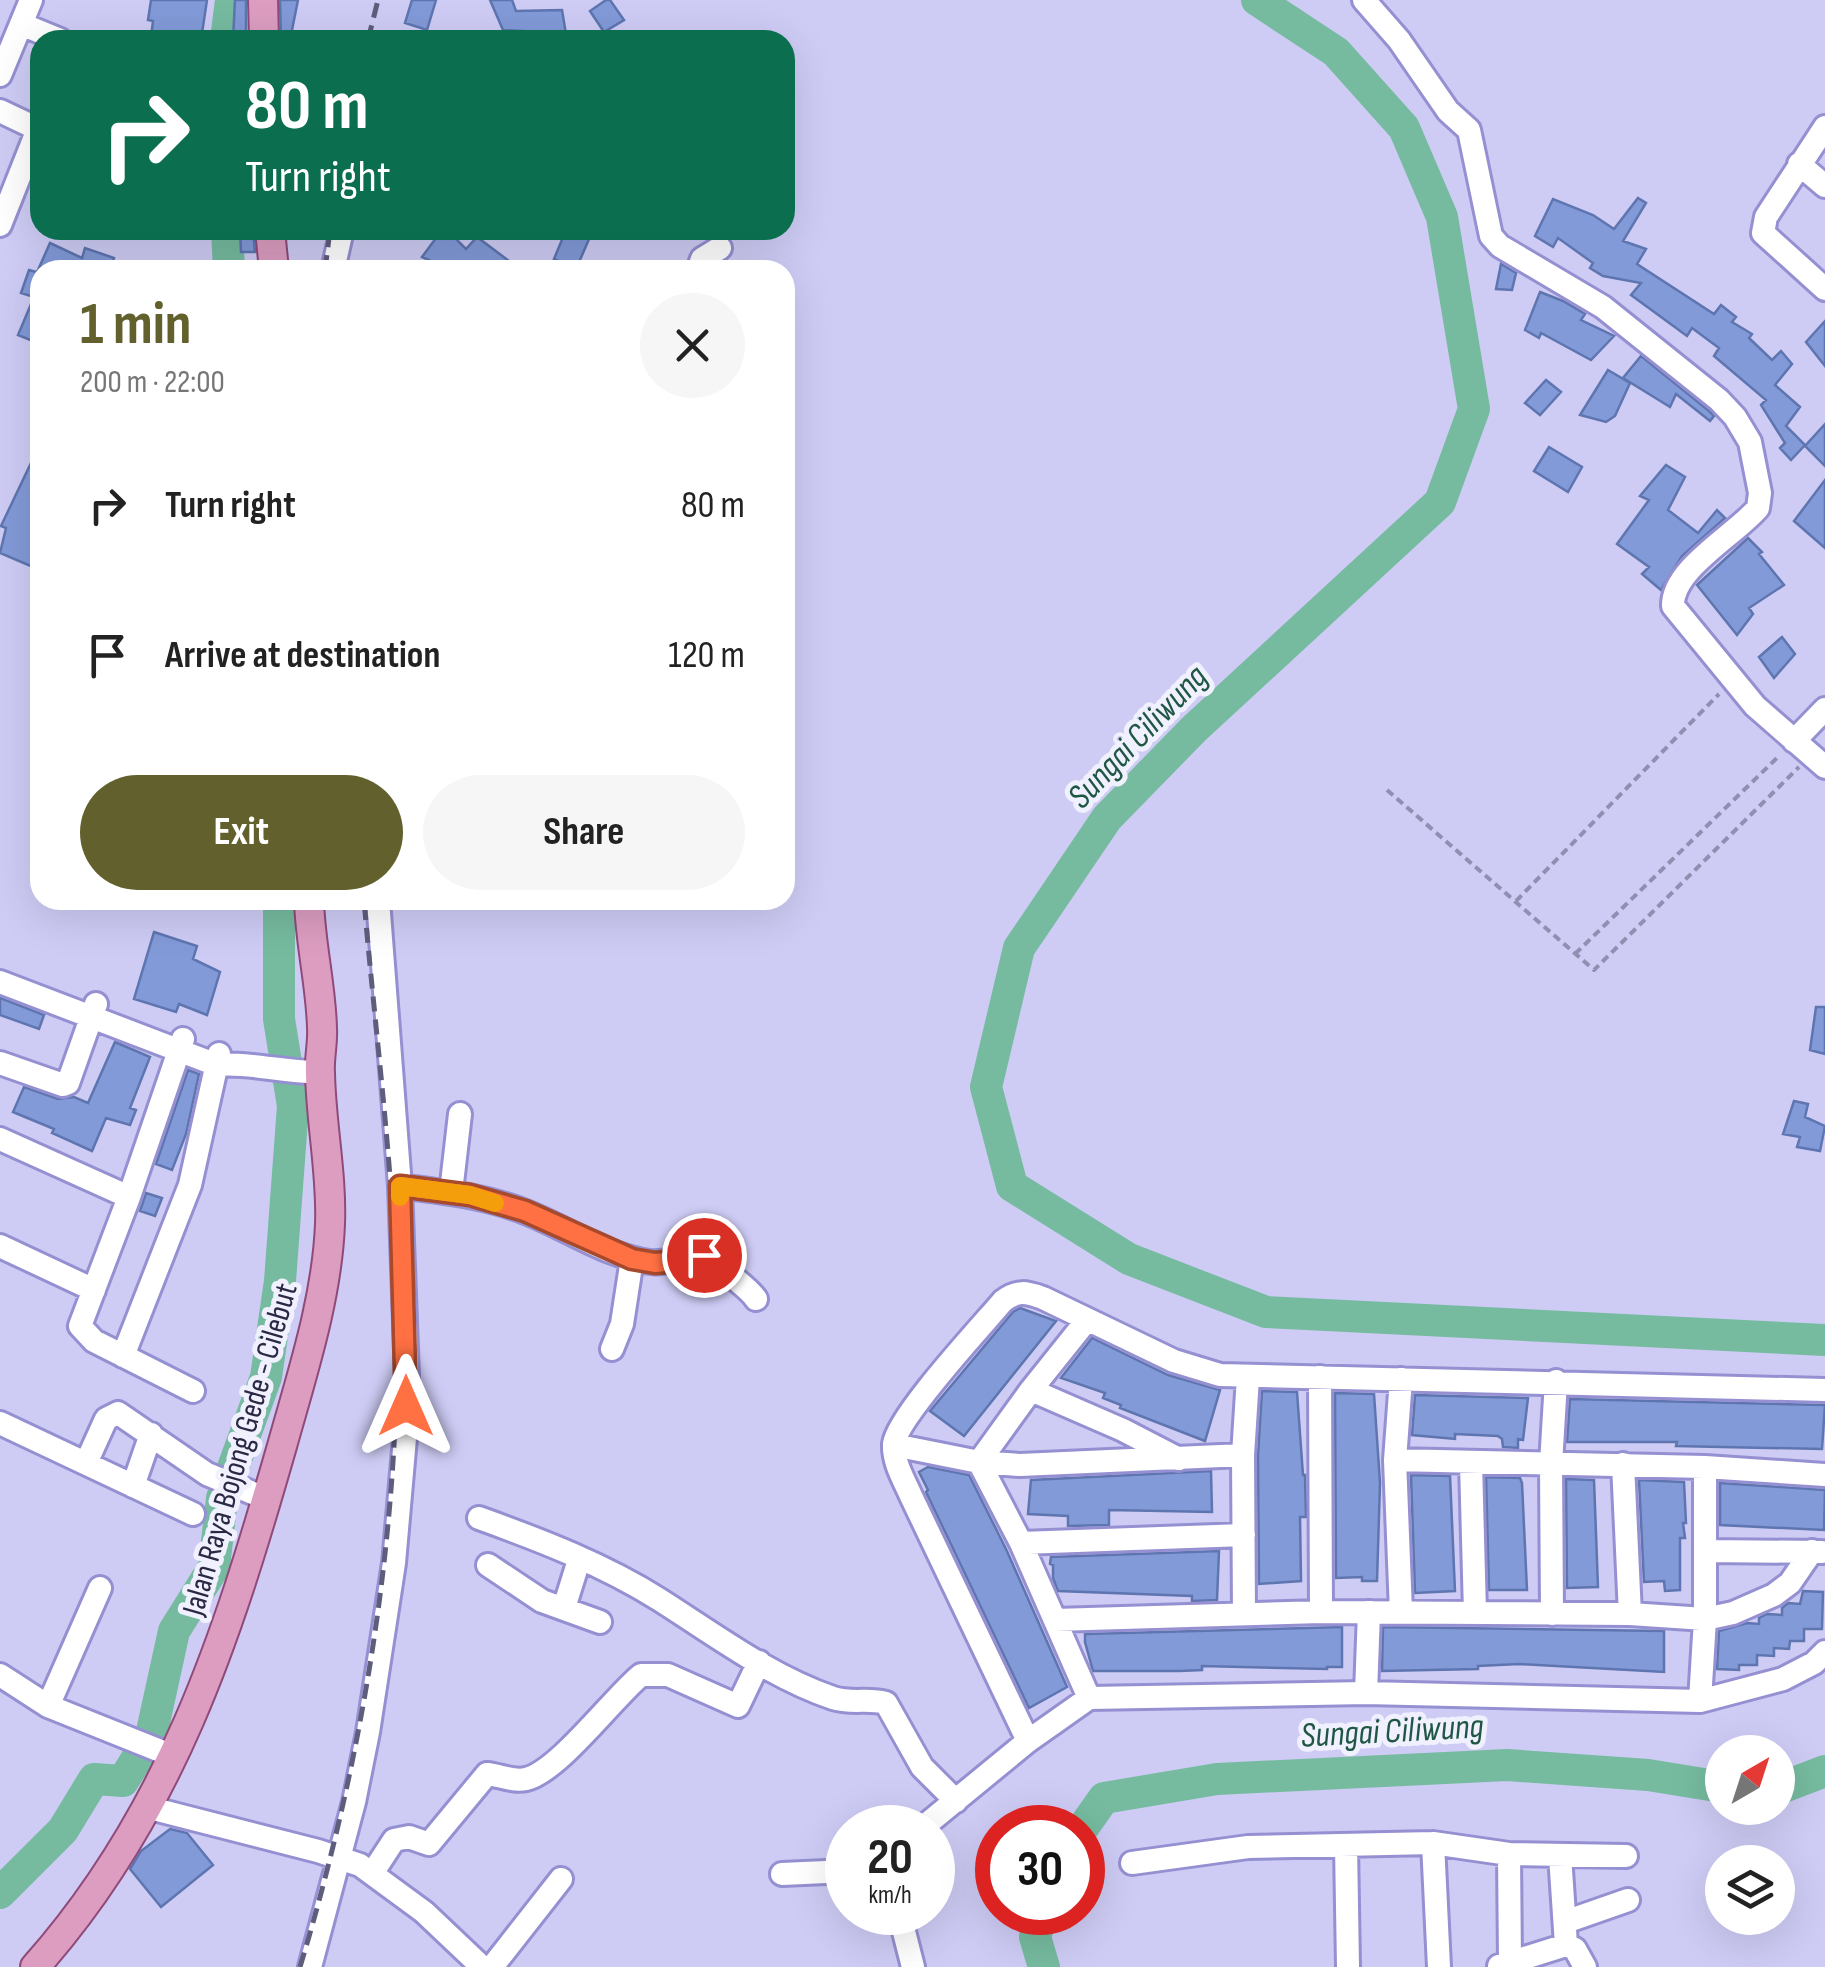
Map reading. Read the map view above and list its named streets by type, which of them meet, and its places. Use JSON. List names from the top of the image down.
{
  "streets": {
    "main road": ["Jalan Raya Bojong Gede - Cilebut"]
  },
  "water": ["Sungai Ciliwung"],
  "north": "top right",
  "page": {
    "turn": ["80 m", "Turn right"],
    "heading": ["1 min", "200 m · 22:00"],
    "list": [
      {
        "name": "Turn right",
        "value": "80 m"
      },
      {
        "name": "Arrive at destination",
        "value": "120 m"
      }
    ],
    "buttons": ["Exit", "Share"],
    "speed": "20 km/h",
    "limit": "30"
  }
}
